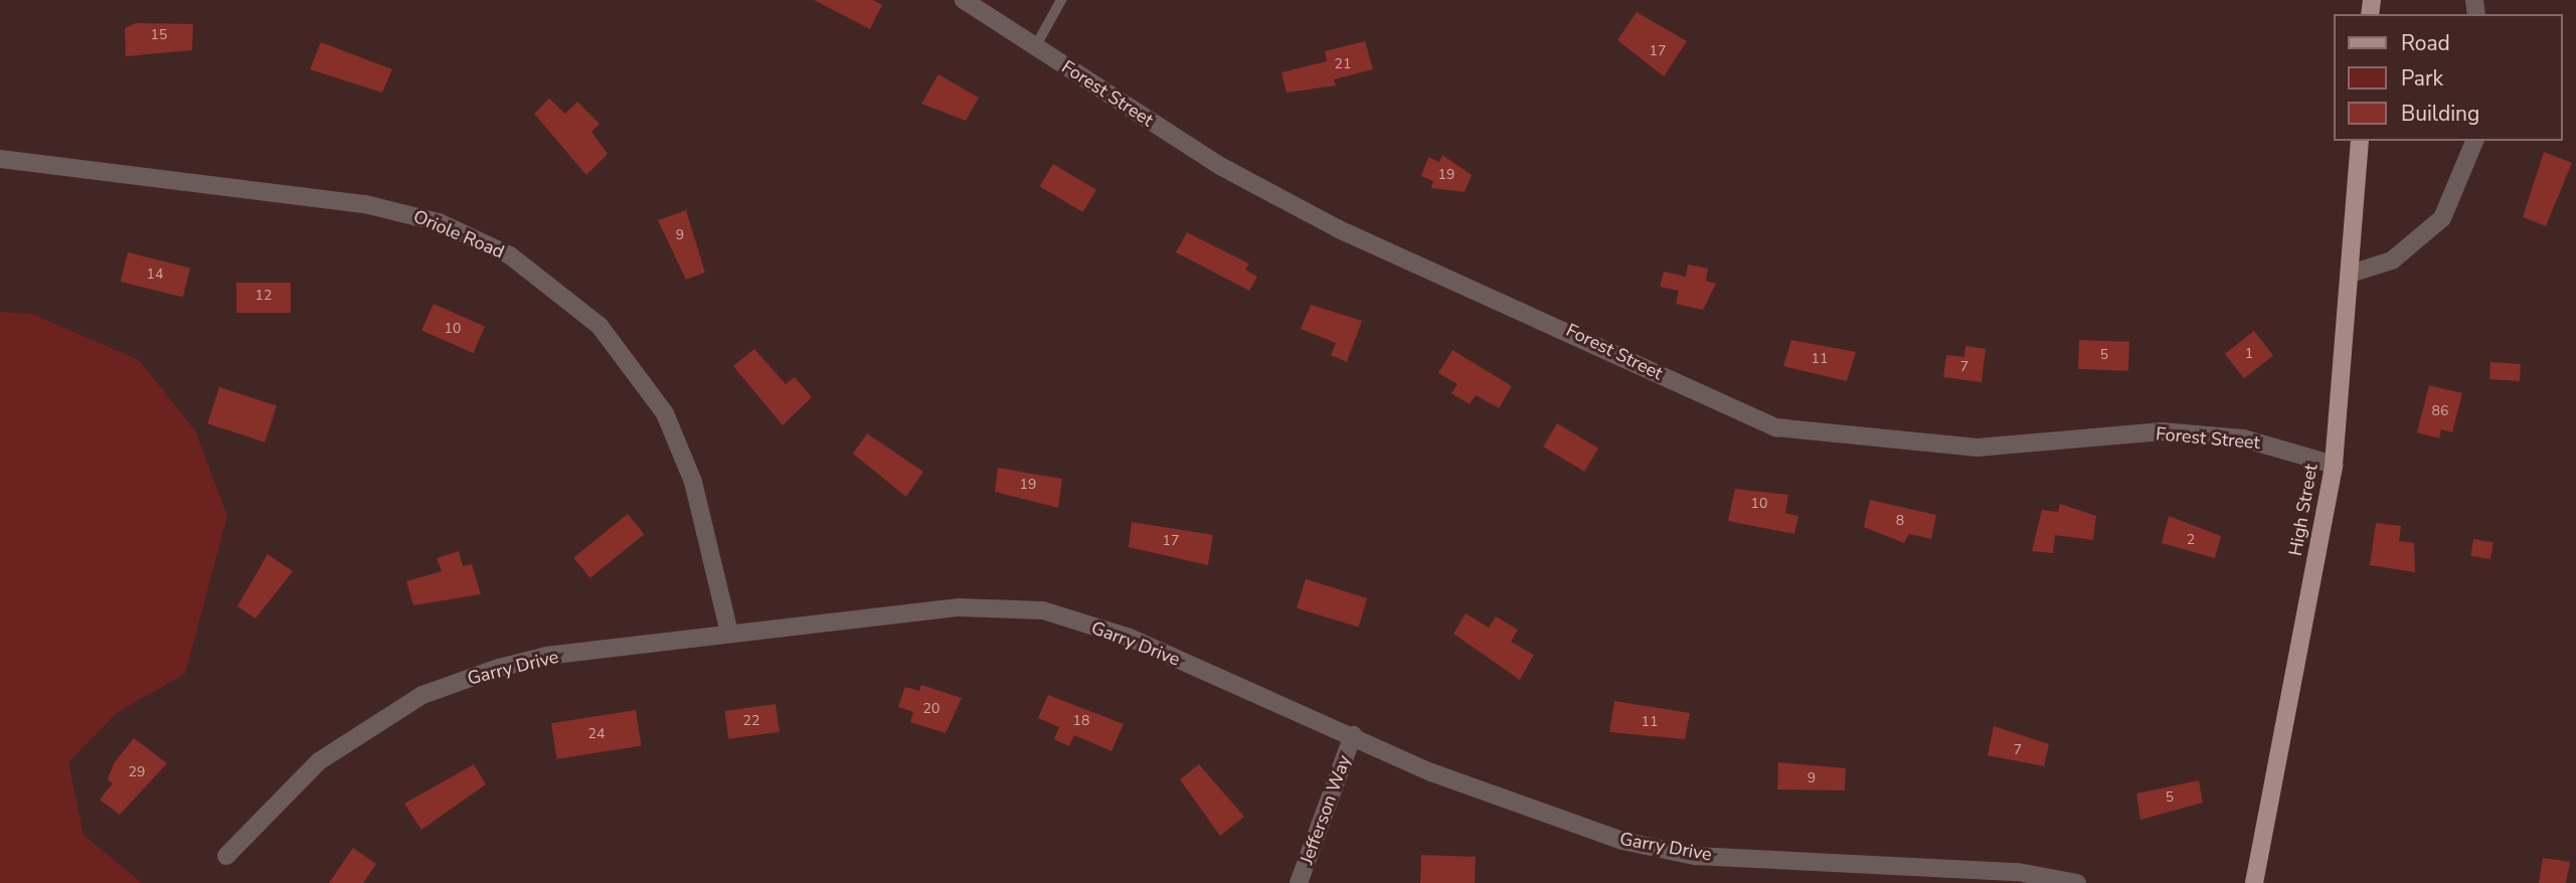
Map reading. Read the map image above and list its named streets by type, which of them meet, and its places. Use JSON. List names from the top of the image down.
{
  "streets": {
    "main road": ["High Street"],
    "street": [
      "Forest Street",
      "Oriole Road",
      "Garry Drive",
      "Jefferson Way"
    ]
  },
  "crossings": [
    ["Forest Street", "High Street"],
    ["Oriole Road", "Garry Drive"],
    ["Garry Drive", "Jefferson Way"]
  ],
  "house_numbers": [
    "15",
    "17",
    "21",
    "19",
    "9",
    "14",
    "12",
    "10",
    "1",
    "5",
    "11",
    "7",
    "86",
    "19",
    "10",
    "8",
    "2",
    "17",
    "20",
    "22",
    "18",
    "11",
    "24",
    "7",
    "29",
    "9",
    "5"
  ],
  "legend": ["Road", "Park", "Building"]
}
